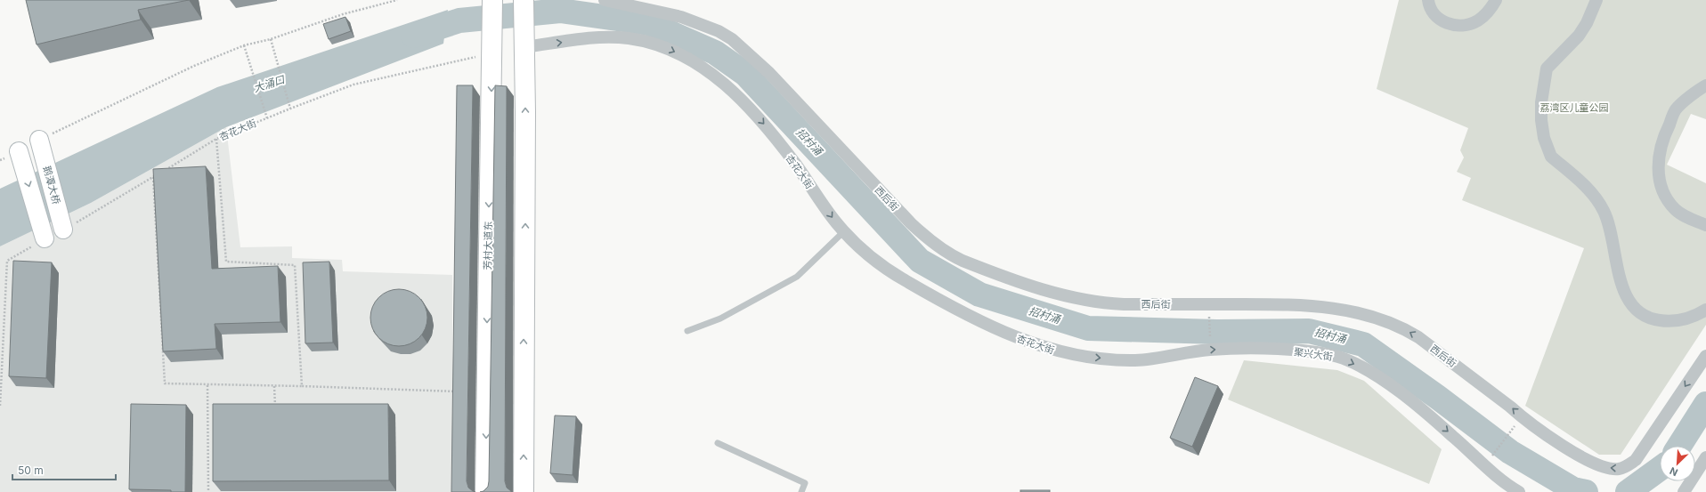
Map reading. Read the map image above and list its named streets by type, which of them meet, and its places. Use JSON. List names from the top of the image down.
{
  "streets": {
    "highway": ["芳村大道东"],
    "street": [
      "杏花大街",
      "鹅潭大桥",
      "西后街",
      "聚兴大街"
    ]
  },
  "crossings": [
    ["杏花大街", "芳村大道东"],
    ["杏花大街", "聚兴大街"]
  ],
  "one_way": ["杏花大街", "西后街", "聚兴大街"],
  "water": ["大涌口", "招村涌"],
  "parks": ["荔湾区儿童公园"],
  "scale_bar": "50 m",
  "north": "bottom left"
}
